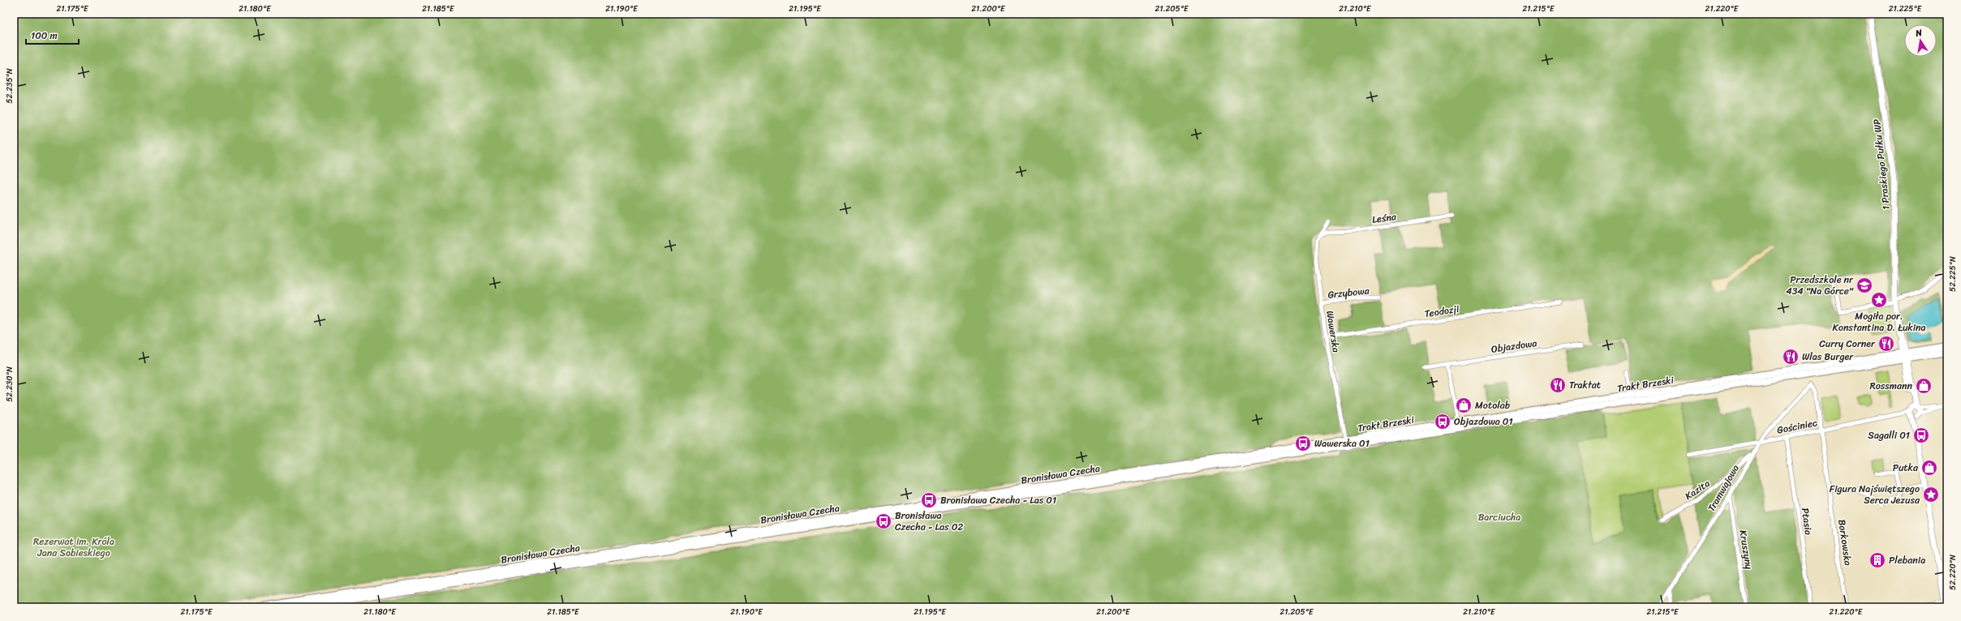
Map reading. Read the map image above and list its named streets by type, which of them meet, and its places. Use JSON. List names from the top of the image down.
{
  "streets": {
    "main road": ["Trakt Brzeski", "Bronisława Czecha"],
    "street": [
      "1 Praskiego Pułku WP",
      "Leśna",
      "Grzybowa",
      "Teodozji",
      "Wawerska",
      "Objazdowa",
      "Gościniec",
      "Tramwajowa",
      "Kazita",
      "Ptasia",
      "Borkowska",
      "Kruszyny"
    ]
  },
  "crossings": [
    ["1 Praskiego Pułku WP", "Trakt Brzeski"],
    ["Leśna", "Wawerska"],
    ["Grzybowa", "Wawerska"],
    ["Teodozji", "Wawerska"],
    ["Wawerska", "Trakt Brzeski"],
    ["Wawerska", "Bronisława Czecha"],
    ["Trakt Brzeski", "Bronisława Czecha"],
    ["Gościniec", "Tramwajowa"],
    ["Gościniec", "Ptasia"],
    ["Gościniec", "Borkowska"],
    ["Tramwajowa", "Kazita"],
    ["Tramwajowa", "Borkowska"],
    ["Tramwajowa", "Kruszyny"]
  ],
  "parks": ["Barciucha", "Rezerwat im. Króla Jana Sobieskiego"],
  "places": {
    "school or university": ["Przedszkole nr 434 \"Na Górce\""],
    "place": ["Mogiła por. Konstantina D. Łukina", "Figura Najświętszego Serca Jezusa"],
    "restaurant": ["Curry Corner", "Wlas Burger", "Traktat"],
    "shop": ["Rossmann", "Motolab", "Putka"],
    "bus stop": [
      "Objazdowa 01",
      "Sagalli 01",
      "Wawerska 01",
      "Bronisława Czecha - Las 01",
      "Bronisława Czecha - Las 02"
    ],
    "building": ["Plebania"]
  },
  "scale_bar": "100 m",
  "north": "top",
  "coordinates": [
    "21.175°E",
    "21.180°E",
    "21.185°E",
    "21.190°E",
    "21.195°E",
    "21.200°E",
    "21.205°E",
    "21.210°E",
    "21.215°E",
    "21.220°E",
    "21.225°E",
    "52.235°N",
    "52.225°N",
    "52.230°N",
    "52.220°N"
  ]
}
